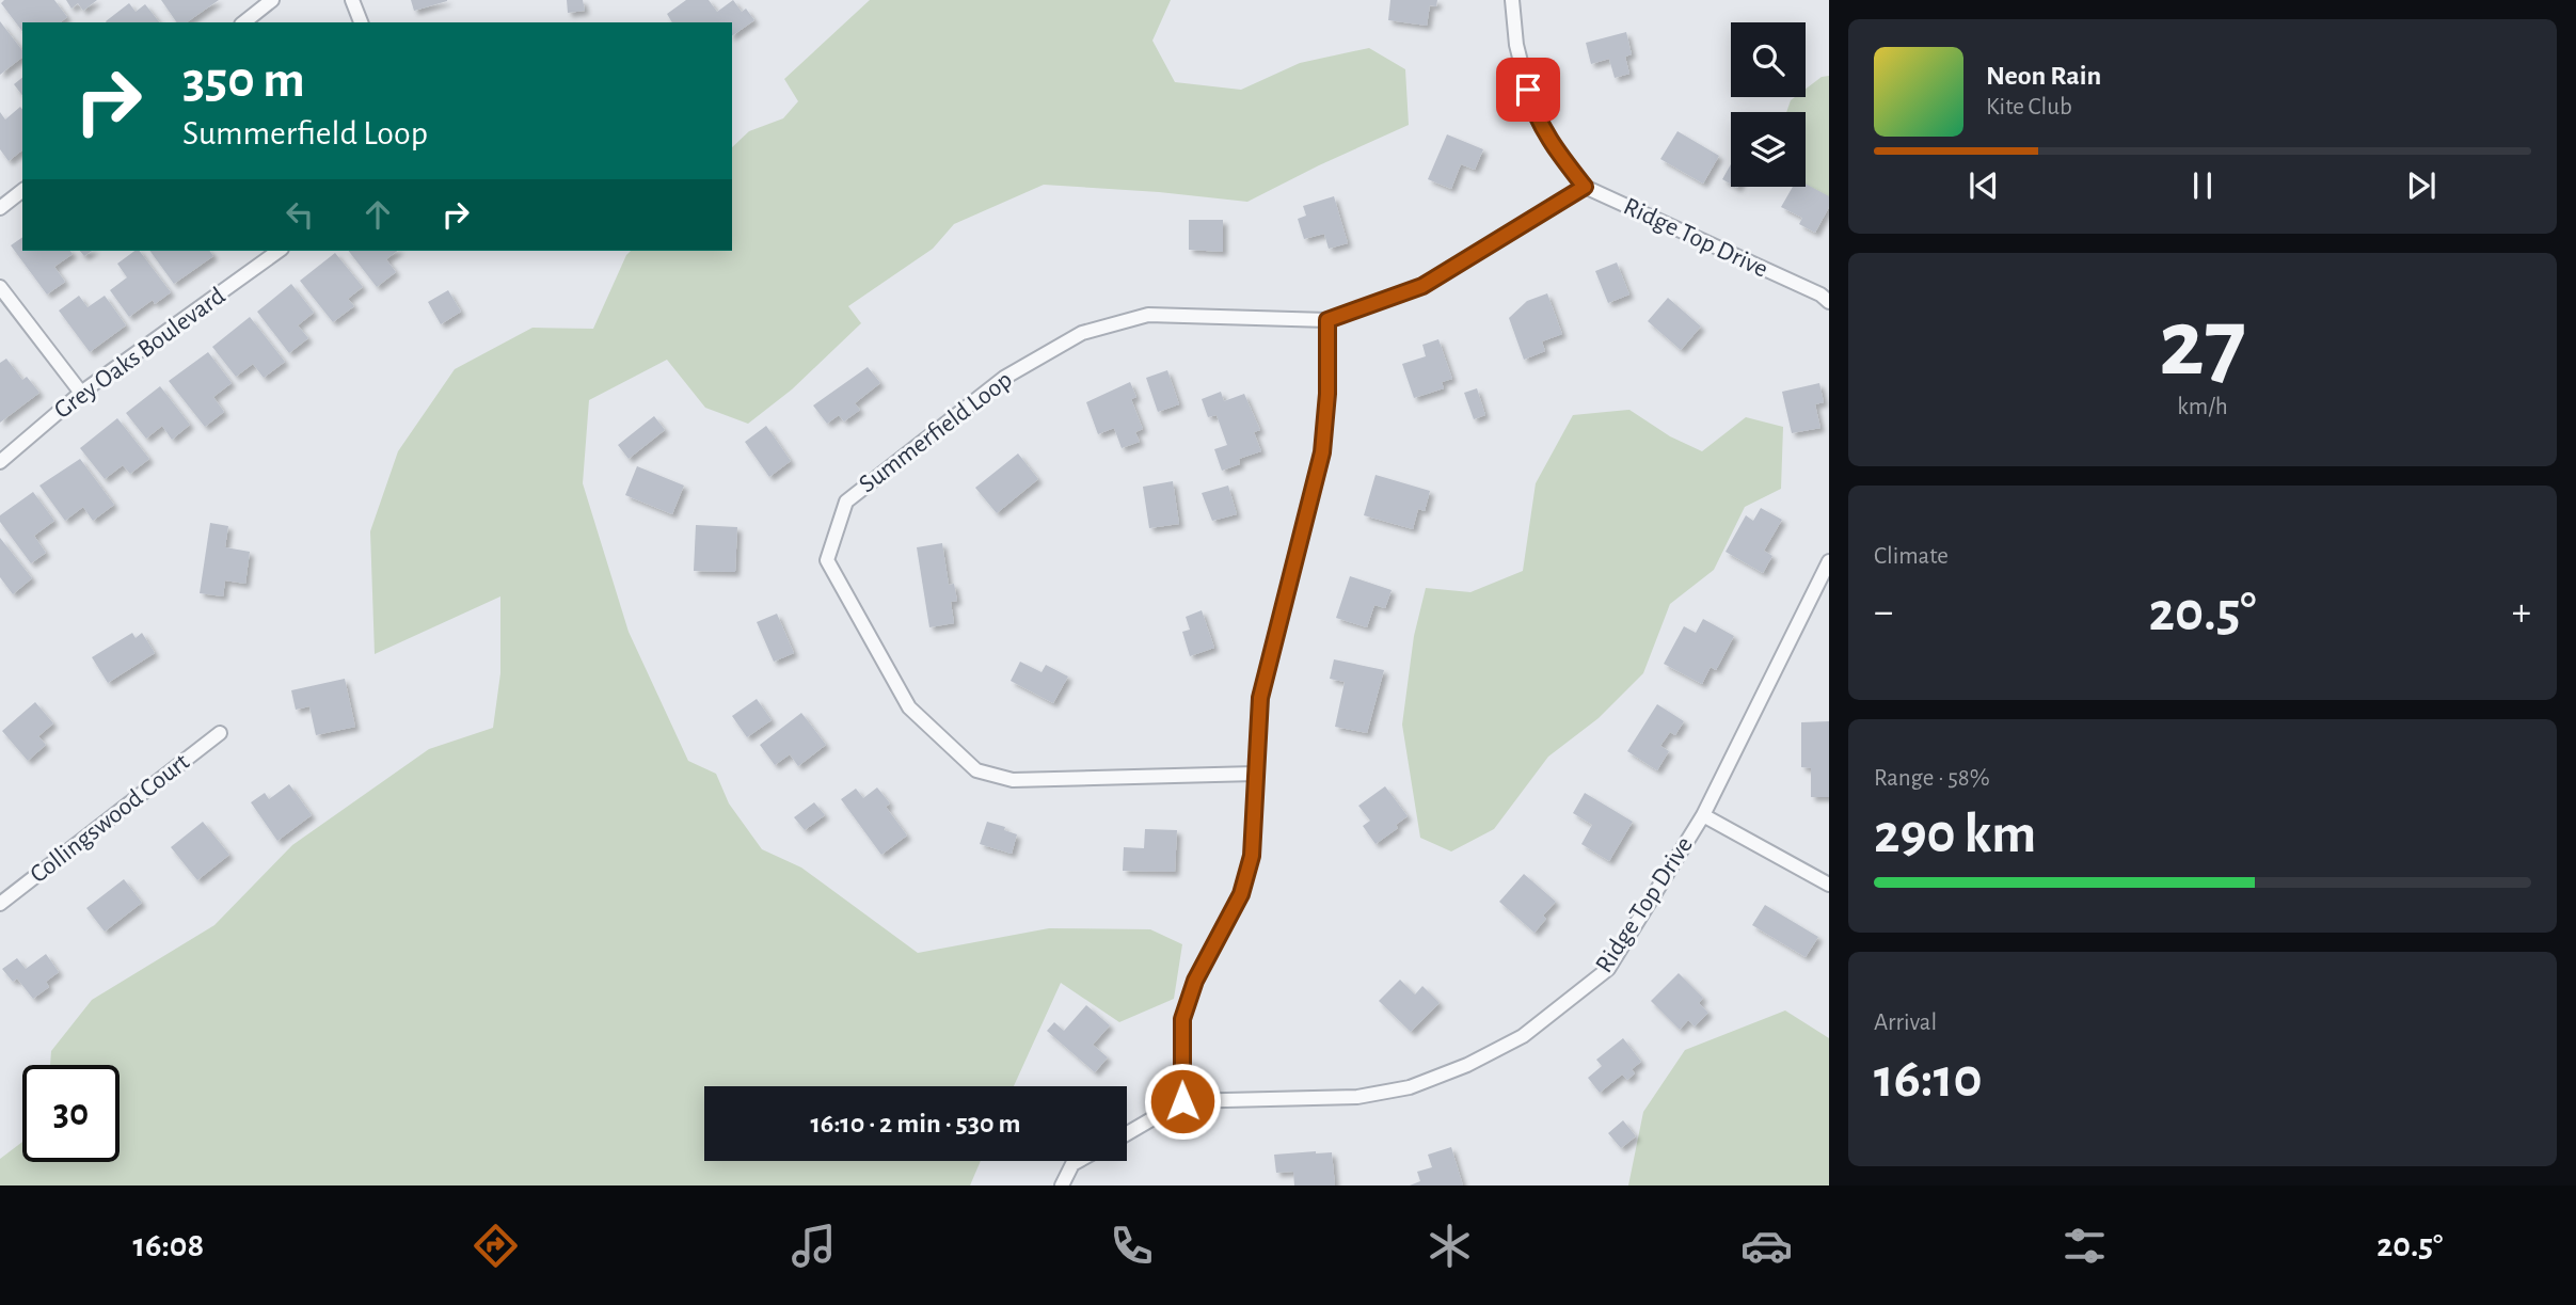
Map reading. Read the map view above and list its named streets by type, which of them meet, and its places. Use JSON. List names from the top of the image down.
{
  "streets": {
    "street": [
      "Ridge Top Drive",
      "Grey Oaks Boulevard",
      "Summerfield Loop",
      "Collingswood Court"
    ]
  },
  "crossings": [
    ["Ridge Top Drive", "Summerfield Loop"]
  ],
  "page": {
    "turn": ["350 m", "Summerfield Loop"],
    "song": ["Neon Rain", "Kite Club"],
    "tile": [
      ["27", "km/h"],
      "Climate",
      ["Range · 58%", "290 km"],
      ["Arrival", "16:10"]
    ],
    "heat": ["−", "20.5°", "+"],
    "limit": "30",
    "trip": "16:10 · 2 min · 530 m",
    "tabs": ["16:08", "20.5°"]
  }
}
